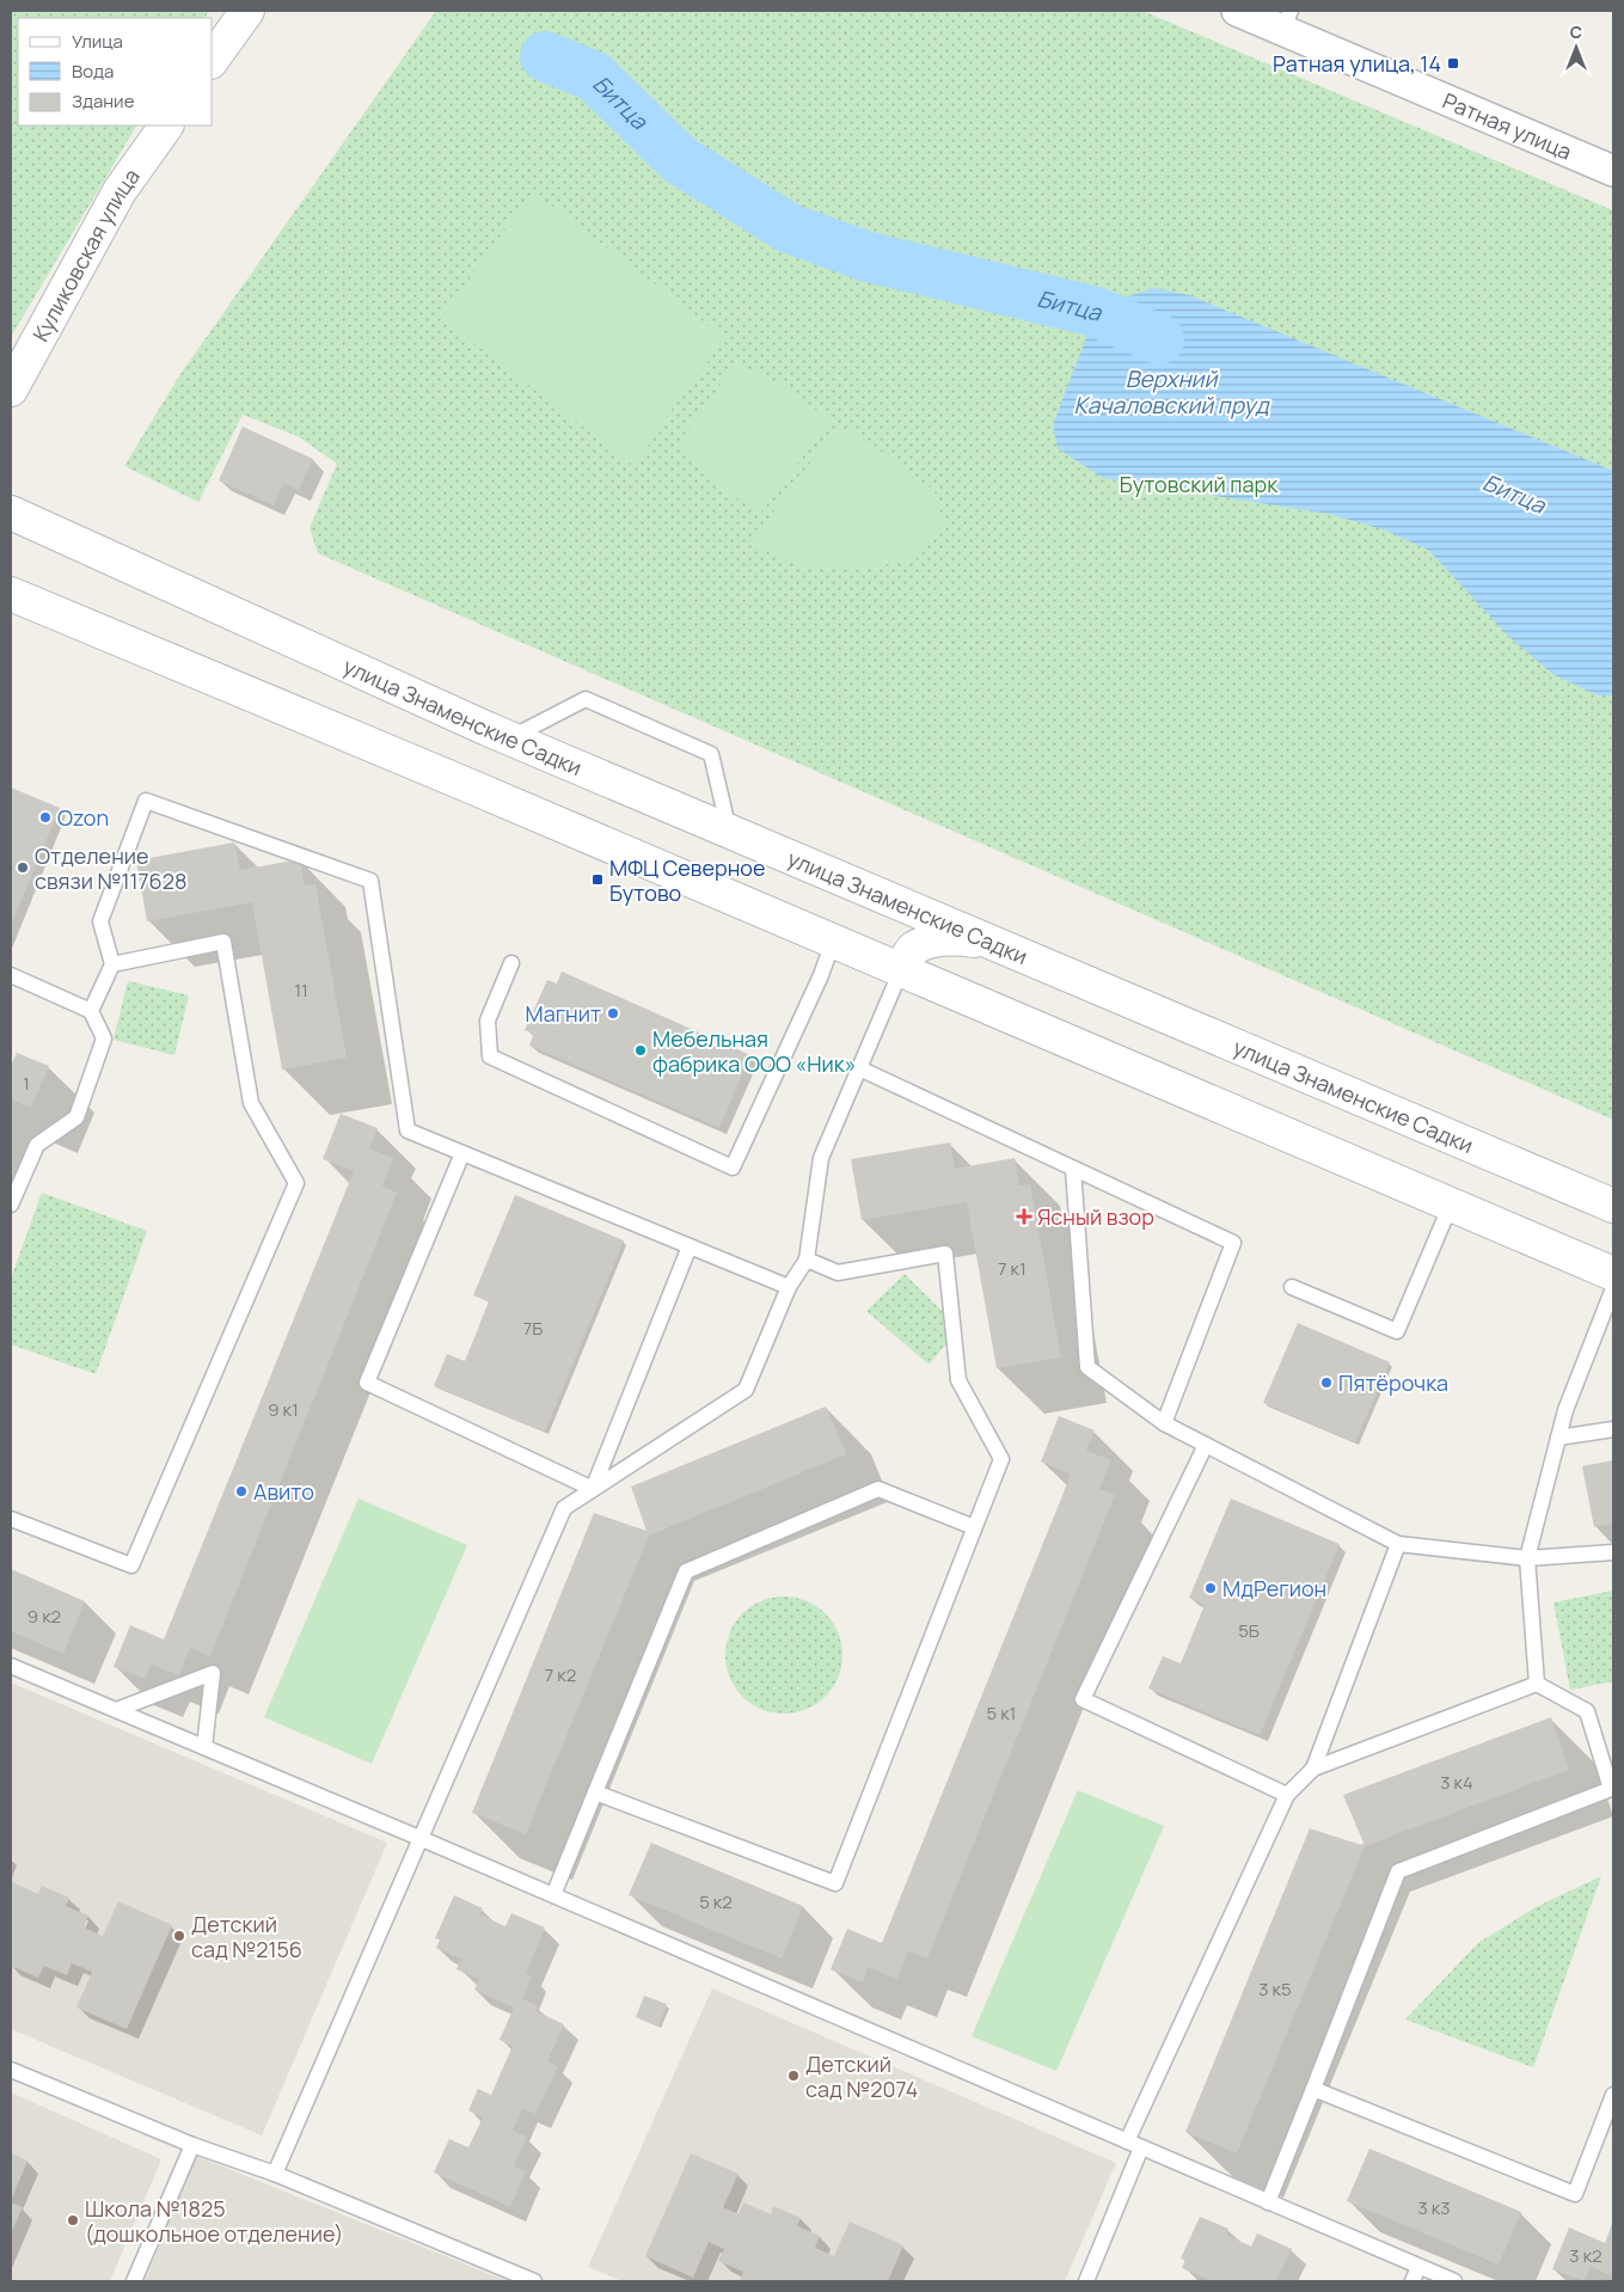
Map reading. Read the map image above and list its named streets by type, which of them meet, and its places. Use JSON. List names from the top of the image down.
{
  "streets": {
    "street": ["Ратная улица", "Куликовская улица", "улица Знаменские Садки"]
  },
  "water": ["Битца", "Верхний Качаловский пруд"],
  "parks": ["Бутовский парк"],
  "places": {
    "transit": ["Ратная улица, 14", "МФЦ Северное Бутово"],
    "other": [
      "Ozon",
      "Отделение связи №117628",
      "Магнит",
      "Мебельная фабрика ООО «Ник»",
      "Пятёрочка",
      "Авито",
      "МдРегион",
      "Детский сад №2156",
      "Детский сад №2074",
      "Школа №1825 (дошкольное отделение)"
    ],
    "health": ["Ясный взор"]
  },
  "house_numbers": [
    "11",
    "1",
    "7 к1",
    "7Б",
    "9 к1",
    "9 к2",
    "5Б",
    "7 к2",
    "5 к1",
    "3 к4",
    "5 к2",
    "3 к5",
    "3 к3",
    "3 к2"
  ],
  "legend": ["Улица", "Вода", "Здание"],
  "north": "top"
}
